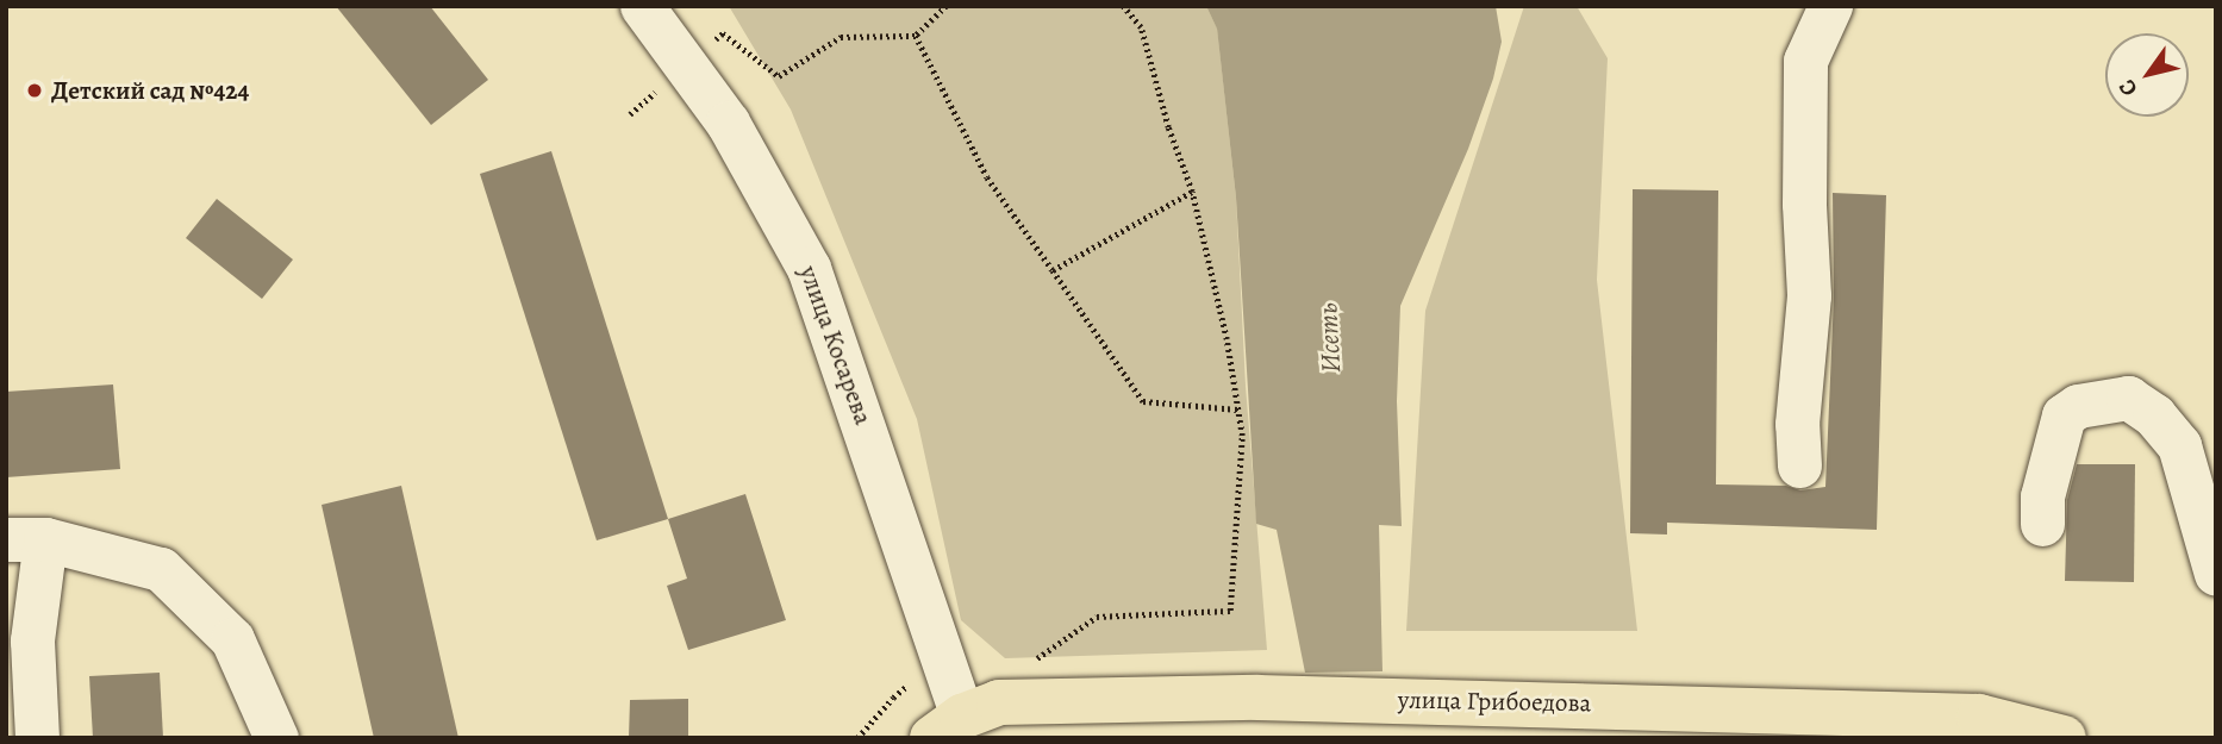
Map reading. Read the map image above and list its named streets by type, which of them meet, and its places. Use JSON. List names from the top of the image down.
{
  "streets": {
    "main road": ["улица Грибоедова"],
    "street": ["улица Косарева"]
  },
  "crossings": [
    ["улица Косарева", "улица Грибоедова"]
  ],
  "water": ["Исеть"],
  "places": ["Детский сад №424"],
  "north": "bottom left"
}
